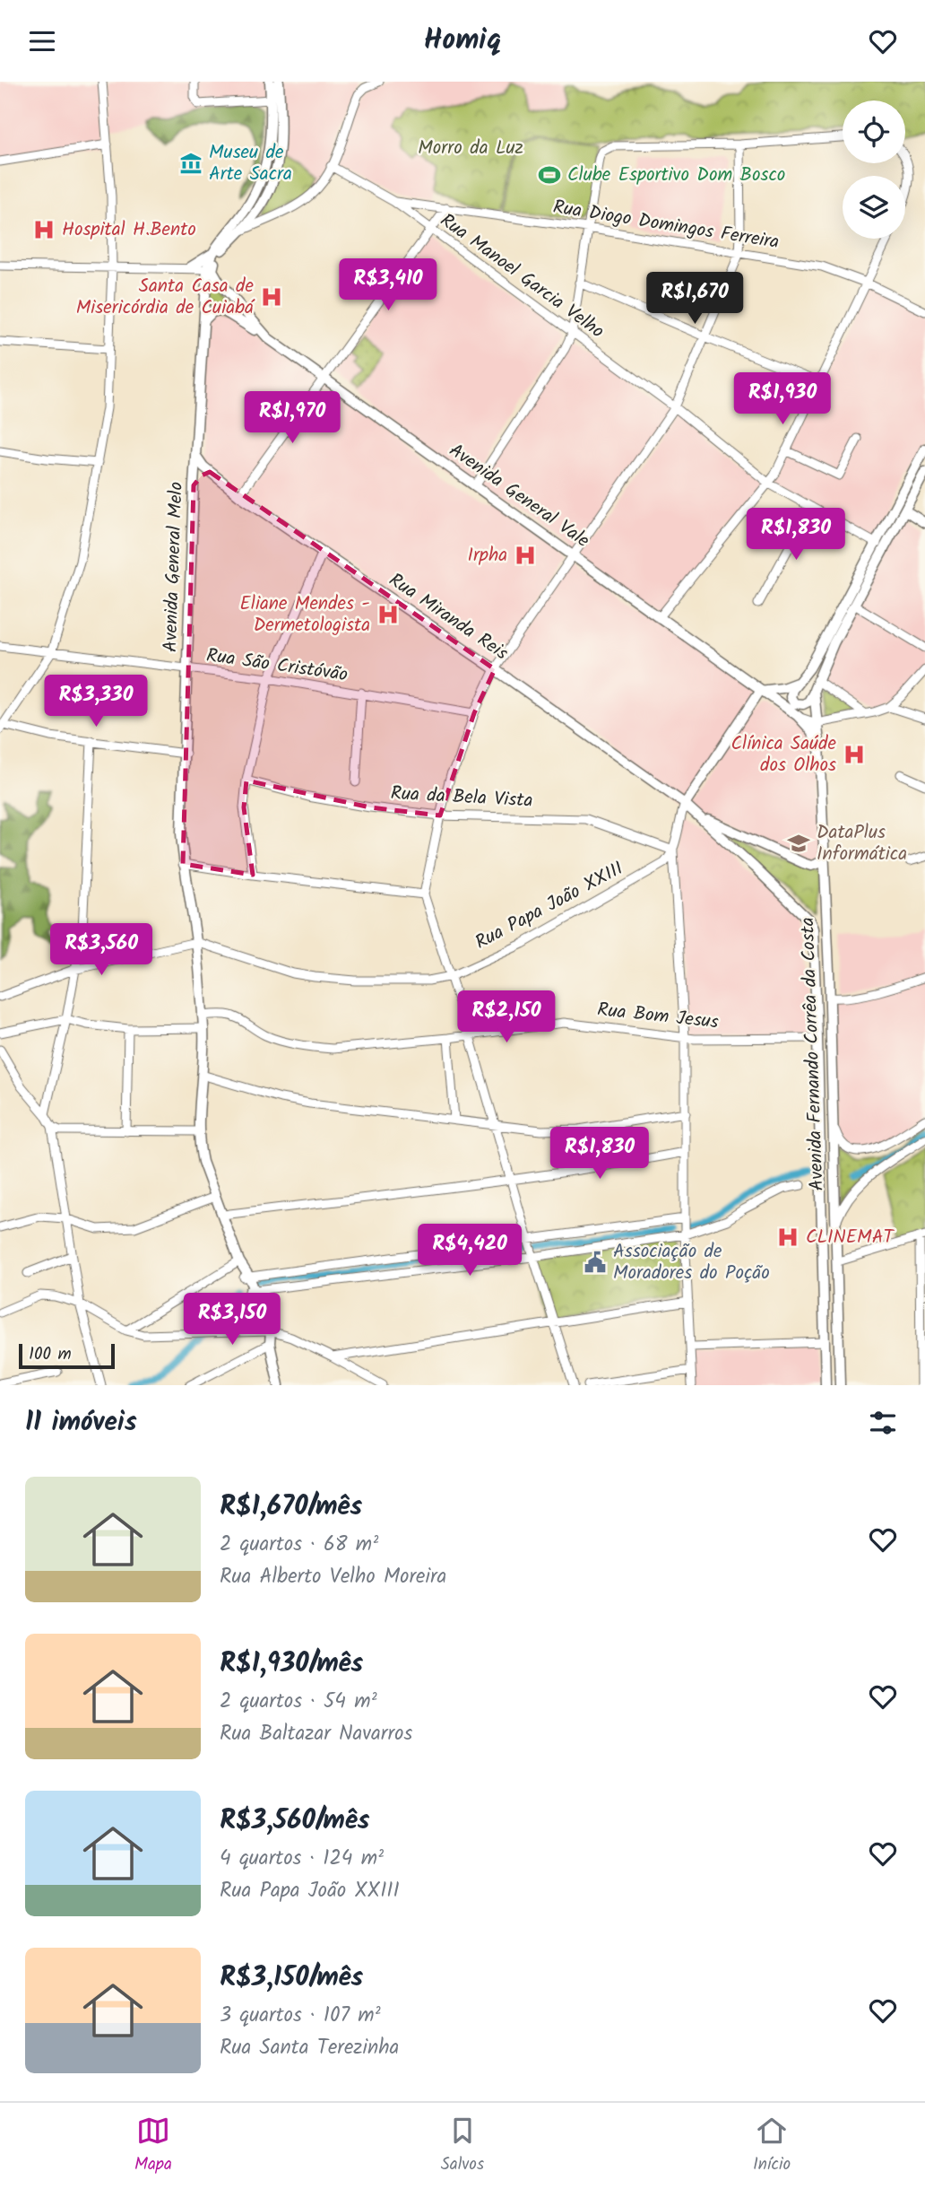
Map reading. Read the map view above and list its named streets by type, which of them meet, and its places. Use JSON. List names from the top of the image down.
{
  "streets": {
    "main road": [
      "Avenida General Vale",
      "Avenida General Melo",
      "Rua Miranda Reis",
      "Avenida Fernando Corrêa da Costa"
    ],
    "street": [
      "Rua Diogo Domingos Ferreira",
      "Rua Manoel Garcia Velho",
      "Rua São Cristóvão",
      "Rua da Bela Vista",
      "Rua Papa João XXIII",
      "Rua Bom Jesus"
    ]
  },
  "crossings": [
    ["Rua Diogo Domingos Ferreira", "Rua Manoel Garcia Velho"],
    ["Avenida General Vale", "Avenida General Melo"],
    ["Avenida General Vale", "Avenida Fernando Corrêa da Costa"],
    ["Avenida General Melo", "Rua Miranda Reis"],
    ["Avenida General Melo", "Rua São Cristóvão"],
    ["Avenida General Melo", "Rua Papa João XXIII"],
    ["Avenida General Melo", "Rua Bom Jesus"],
    ["Rua Miranda Reis", "Avenida Fernando Corrêa da Costa"],
    ["Rua da Bela Vista", "Rua Papa João XXIII"],
    ["Rua Bom Jesus", "Avenida Fernando Corrêa da Costa"]
  ],
  "parks": ["Morro da Luz"],
  "places": {
    "museum": ["Museu de Arte Sacra"],
    "sports": ["Clube Esportivo Dom Bosco"],
    "hospital": [
      "Hospital H.Bento",
      "Santa Casa de Misericórdia de Cuiabá",
      "Irpha",
      "Eliane Mendes - Dermetologista",
      "Clínica Saúde dos Olhos",
      "CLINEMAT"
    ],
    "school or university": ["DataPlus Informática"],
    "public building": ["Associação de Moradores do Poção"]
  },
  "scale_bar": "100 m",
  "page": {
    "header": "Homiq",
    "price": [
      "R$3,410",
      "R$1,670",
      "R$1,930",
      "R$1,970",
      "R$1,830",
      "R$3,330",
      "R$3,560",
      "R$2,150",
      "R$1,830",
      "R$4,420",
      "R$3,150"
    ],
    "scale": "100 m",
    "heading": "11 imóveis",
    "list": [
      {
        "name": "R$1,670/mês",
        "note": "2 quartos · 68 m² · Rua Alberto Velho Moreira"
      },
      {
        "name": "R$1,930/mês",
        "note": "2 quartos · 54 m² · Rua Baltazar Navarros"
      },
      {
        "name": "R$3,560/mês",
        "note": "4 quartos · 124 m² · Rua Papa João XXIII"
      },
      {
        "name": "R$3,150/mês",
        "note": "3 quartos · 107 m² · Rua Santa Terezinha"
      }
    ],
    "tabs": ["Mapa", "Salvos", "Início"]
  }
}
